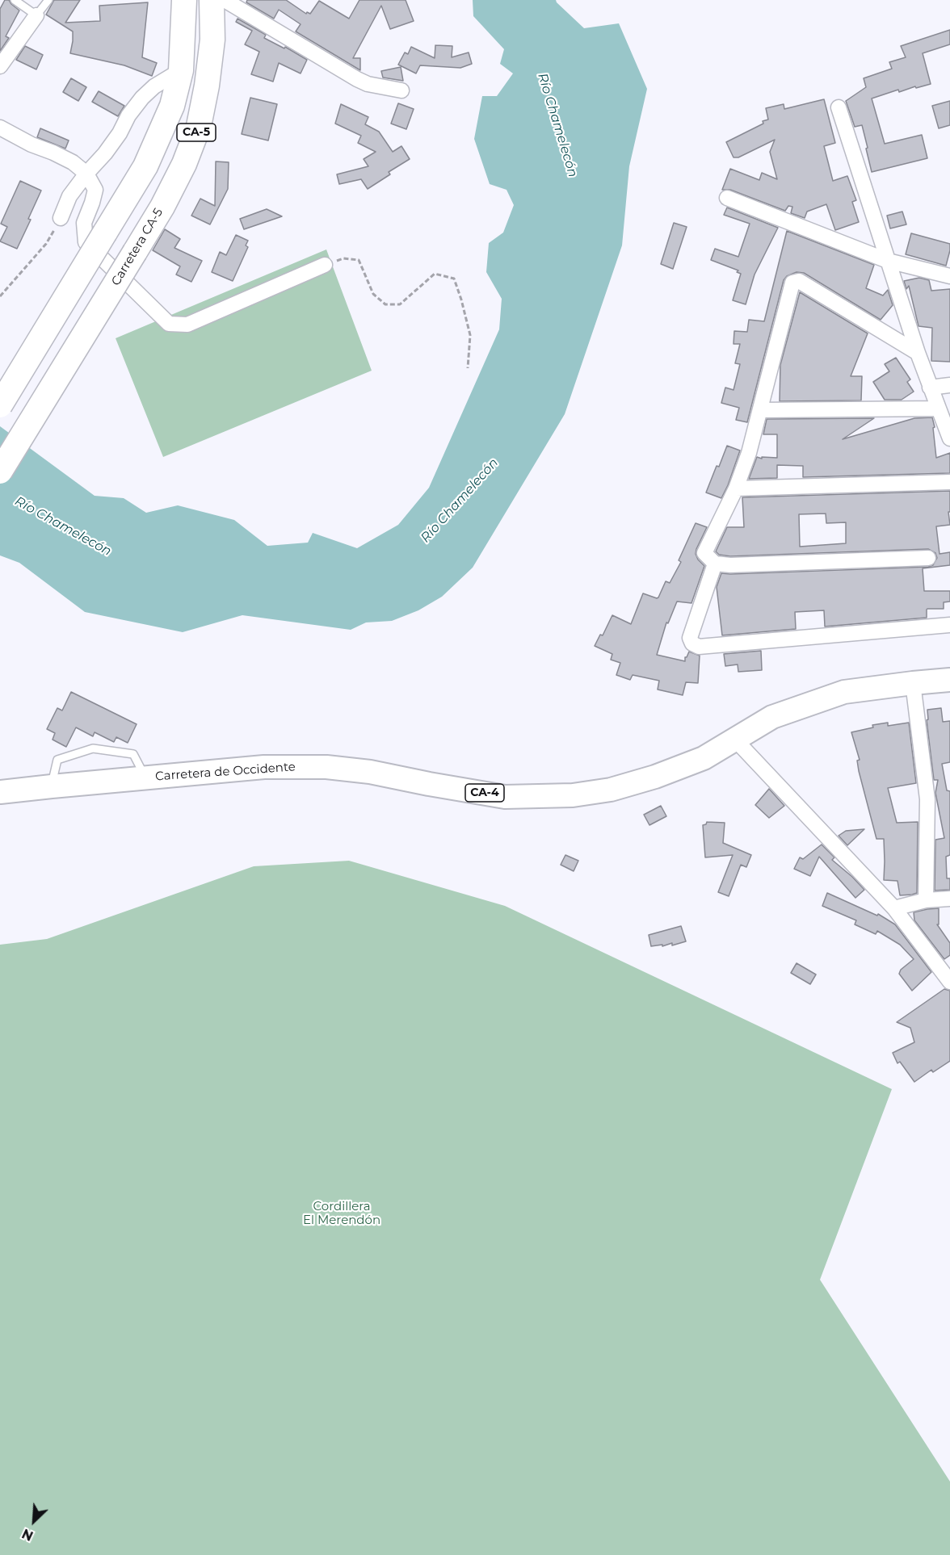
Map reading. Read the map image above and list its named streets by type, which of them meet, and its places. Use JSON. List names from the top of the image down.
{
  "streets": {
    "highway": ["CA-5", "Carretera CA-5"],
    "main road": ["Carretera de Occidente", "CA-4"]
  },
  "water": ["Río Chamelecón"],
  "parks": ["Cordillera El Merendón"],
  "north": "bottom left"
}
